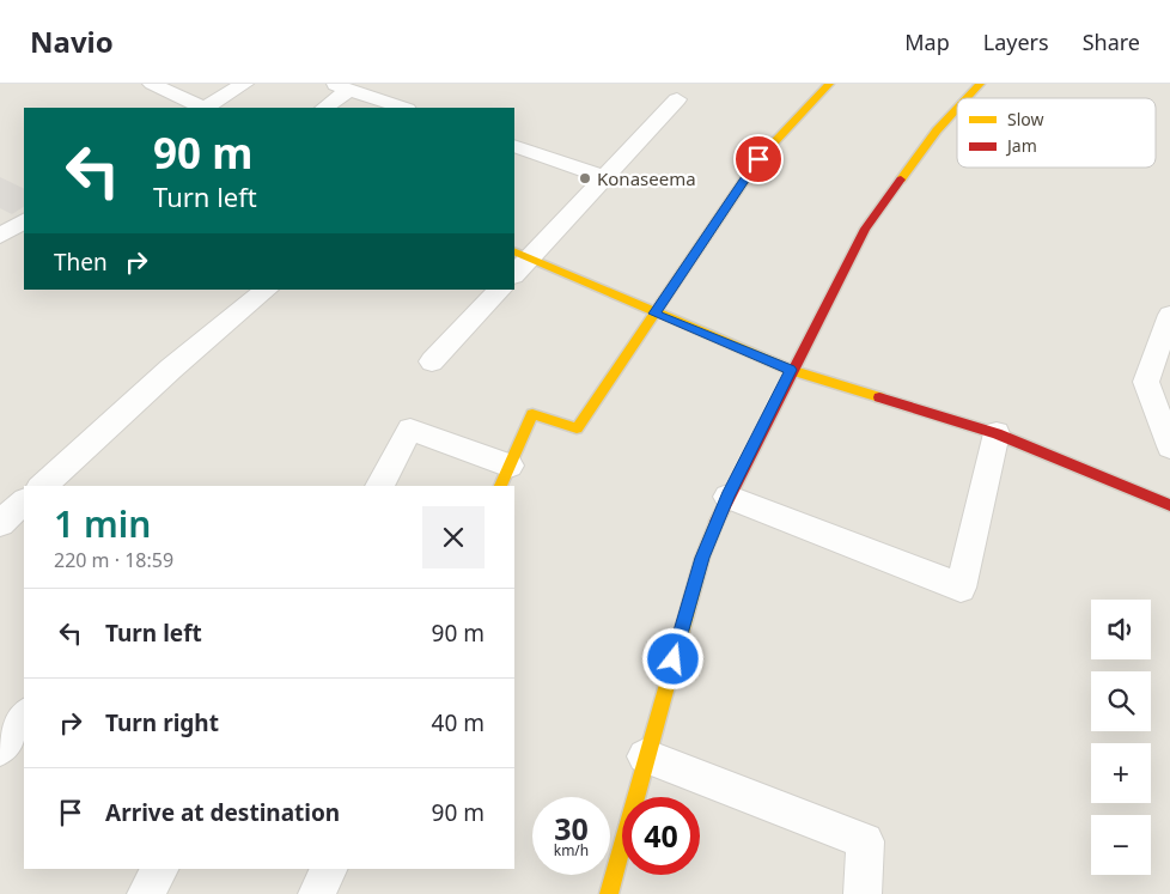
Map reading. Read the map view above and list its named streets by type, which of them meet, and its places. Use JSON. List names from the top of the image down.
{
  "places": ["Konaseema"],
  "legend": ["Slow", "Jam"],
  "page": {
    "header": "Navio",
    "nav": ["Map", "Layers", "Share"],
    "turn": ["90 m", "Turn left"],
    "then": "Then",
    "heading": ["1 min", "220 m · 18:59"],
    "list": [
      {
        "name": "Turn left",
        "value": "90 m"
      },
      {
        "name": "Turn right",
        "value": "40 m"
      },
      {
        "name": "Arrive at destination",
        "value": "90 m"
      }
    ],
    "map_buttons": ["+", "−"],
    "speed": "30 km/h",
    "limit": "40"
  }
}
